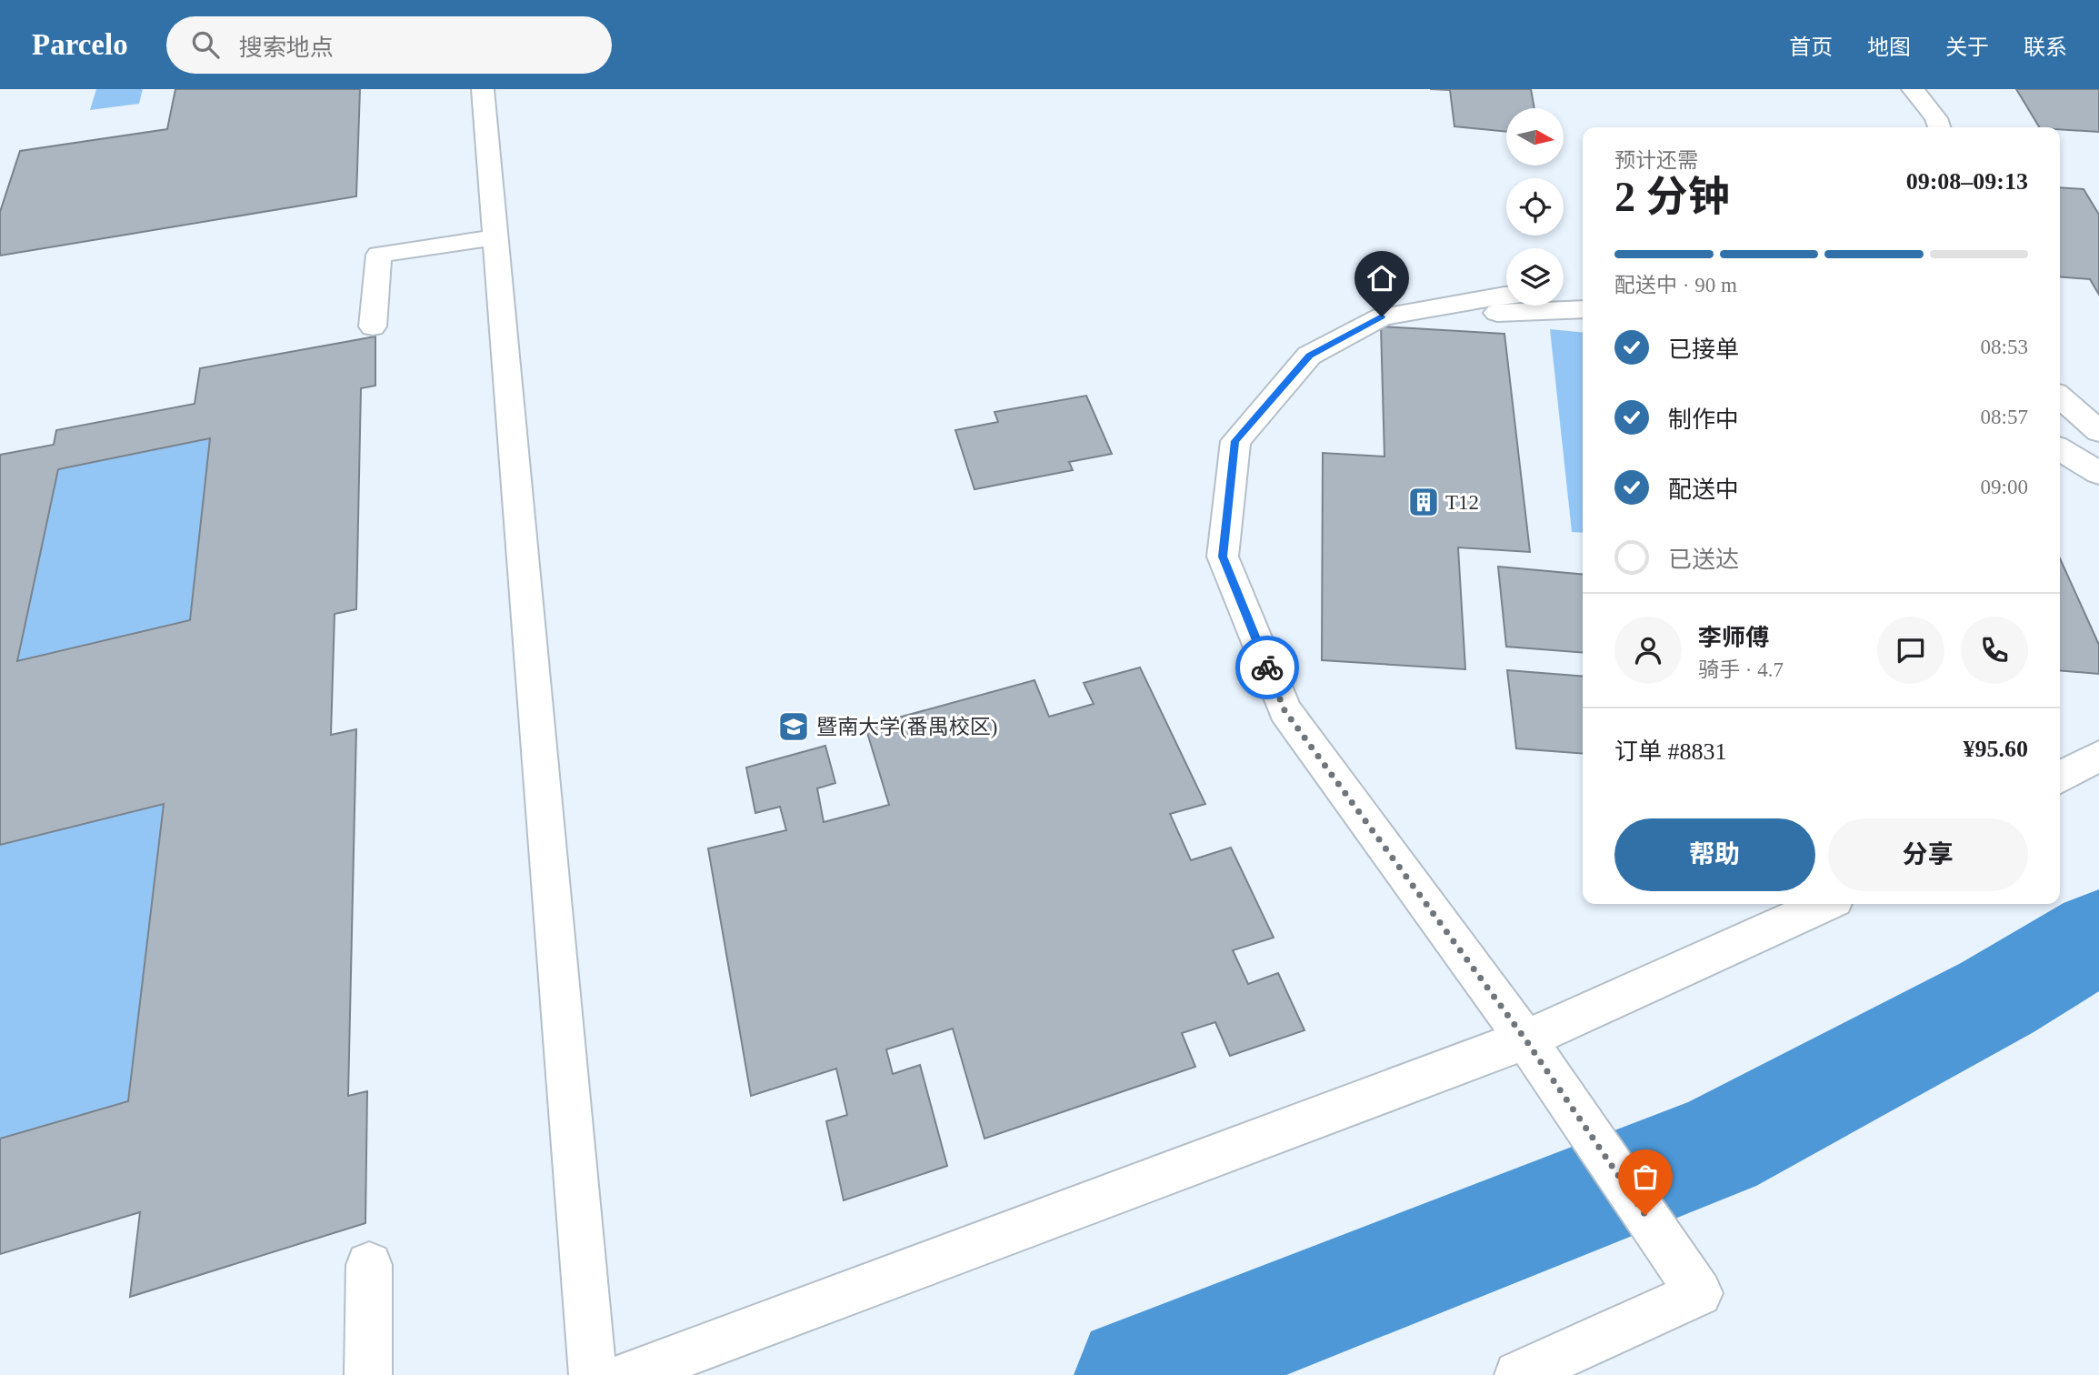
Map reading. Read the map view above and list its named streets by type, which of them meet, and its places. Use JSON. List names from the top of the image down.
{
  "places": {
    "building": ["T12"],
    "school or university": ["暨南大学(番禺校区)"]
  },
  "north": "right",
  "page": {
    "header": "Parcelo",
    "search": "搜索地点",
    "nav": [
      "首页",
      "地图",
      "关于",
      "联系"
    ],
    "heading": ["2 分钟", "预计还需", "09:08–09:13"],
    "panel": [
      "李师傅",
      "骑手 · 4.7",
      "订单 #8831",
      "¥95.60"
    ],
    "bar": "配送中 · 90 m",
    "list": [
      ["已接单", "08:53"],
      ["制作中", "08:57"],
      ["配送中", "09:00"],
      "已送达"
    ],
    "buttons": ["帮助", "分享"]
  }
}
